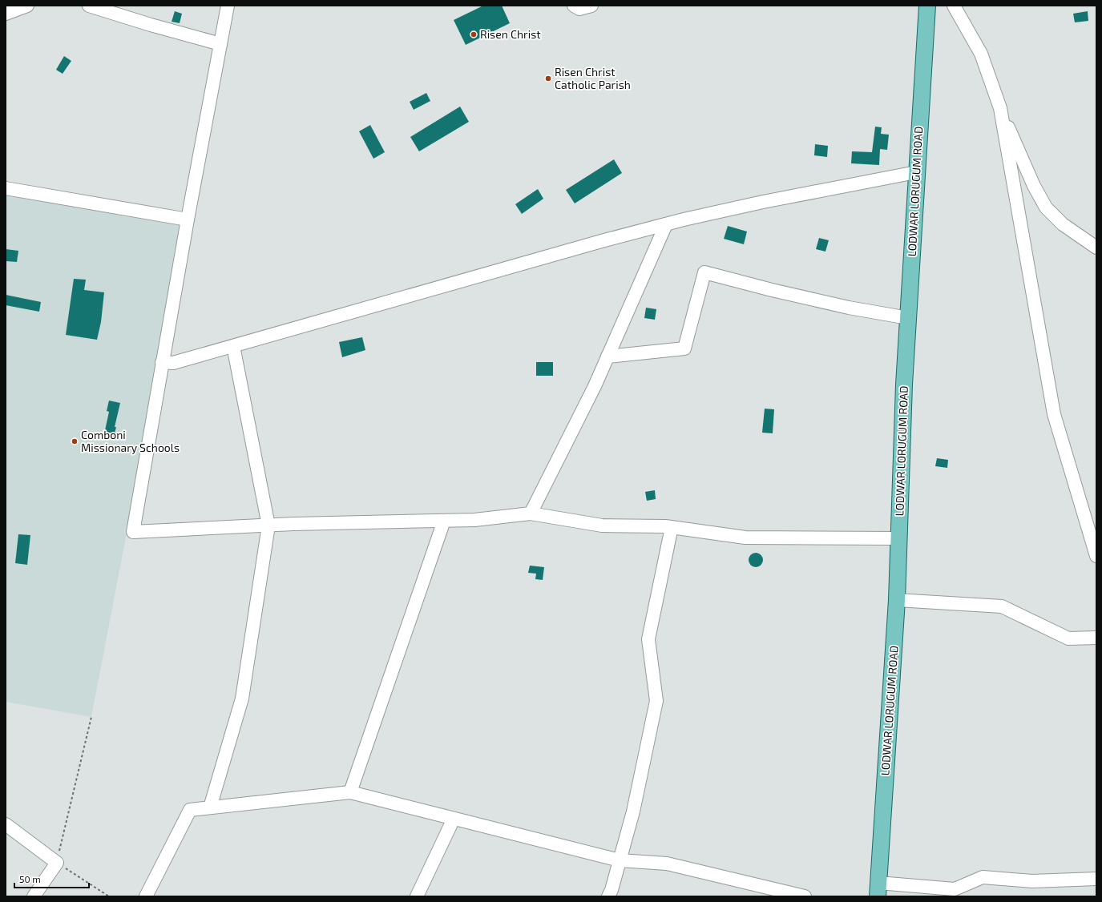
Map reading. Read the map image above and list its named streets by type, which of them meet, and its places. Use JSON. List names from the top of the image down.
{
  "streets": {
    "main road": ["LODWAR LORUGUM ROAD"]
  },
  "places": ["Risen Christ", "Risen Christ Catholic Parish", "Comboni Missionary Schools"],
  "scale_bar": "50 m"
}
